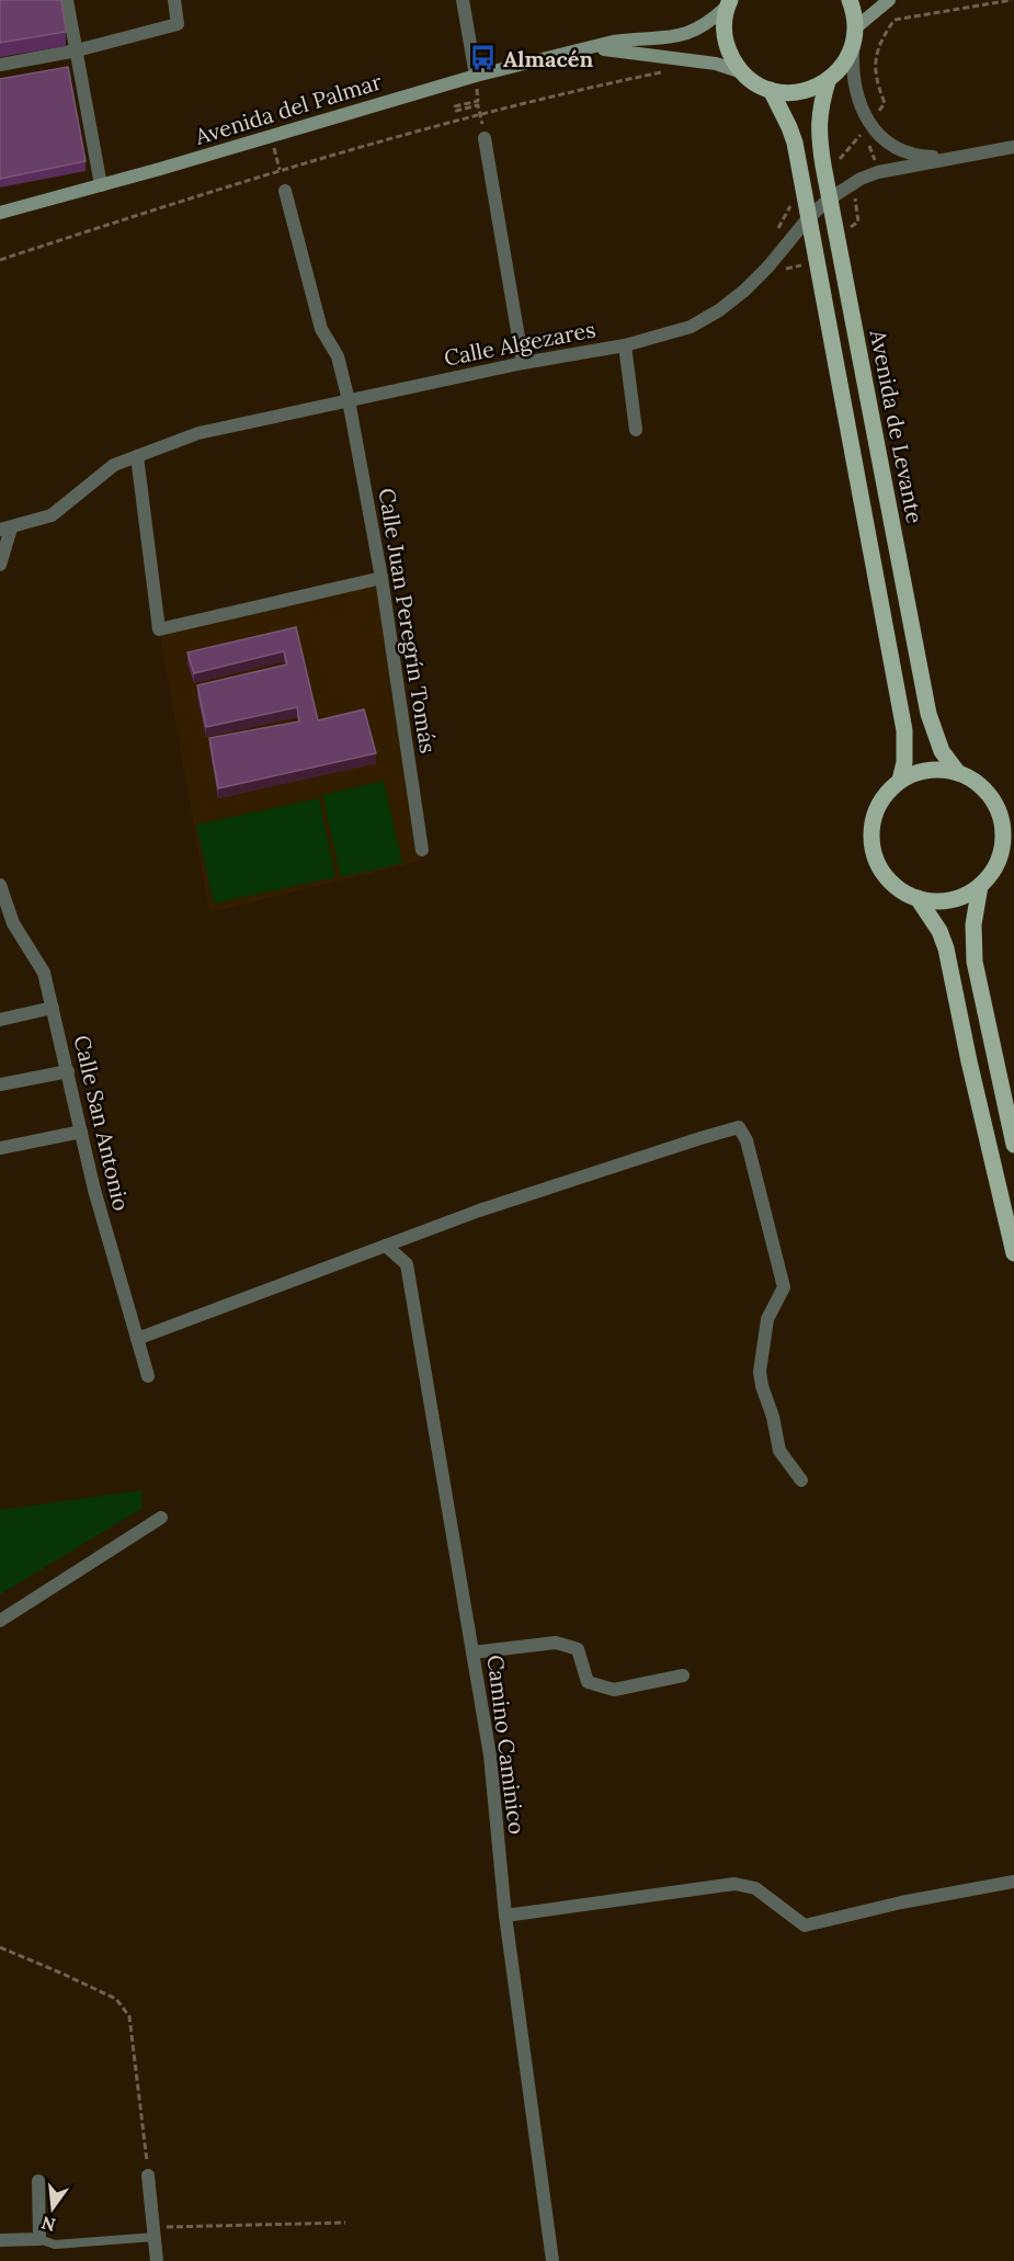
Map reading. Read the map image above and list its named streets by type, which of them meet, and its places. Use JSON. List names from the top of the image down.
{
  "streets": {
    "main road": ["Avenida del Palmar", "Avenida de Levante"],
    "street": [
      "Calle Algezares",
      "Calle Juan Peregrín Tomás",
      "Calle San Antonio",
      "Camino Caminico"
    ]
  },
  "crossings": [
    ["Calle Algezares", "Avenida de Levante"],
    ["Calle Algezares", "Calle Juan Peregrín Tomás"]
  ],
  "places": {
    "bus stop": ["Almacén"]
  },
  "north": "bottom"
}
